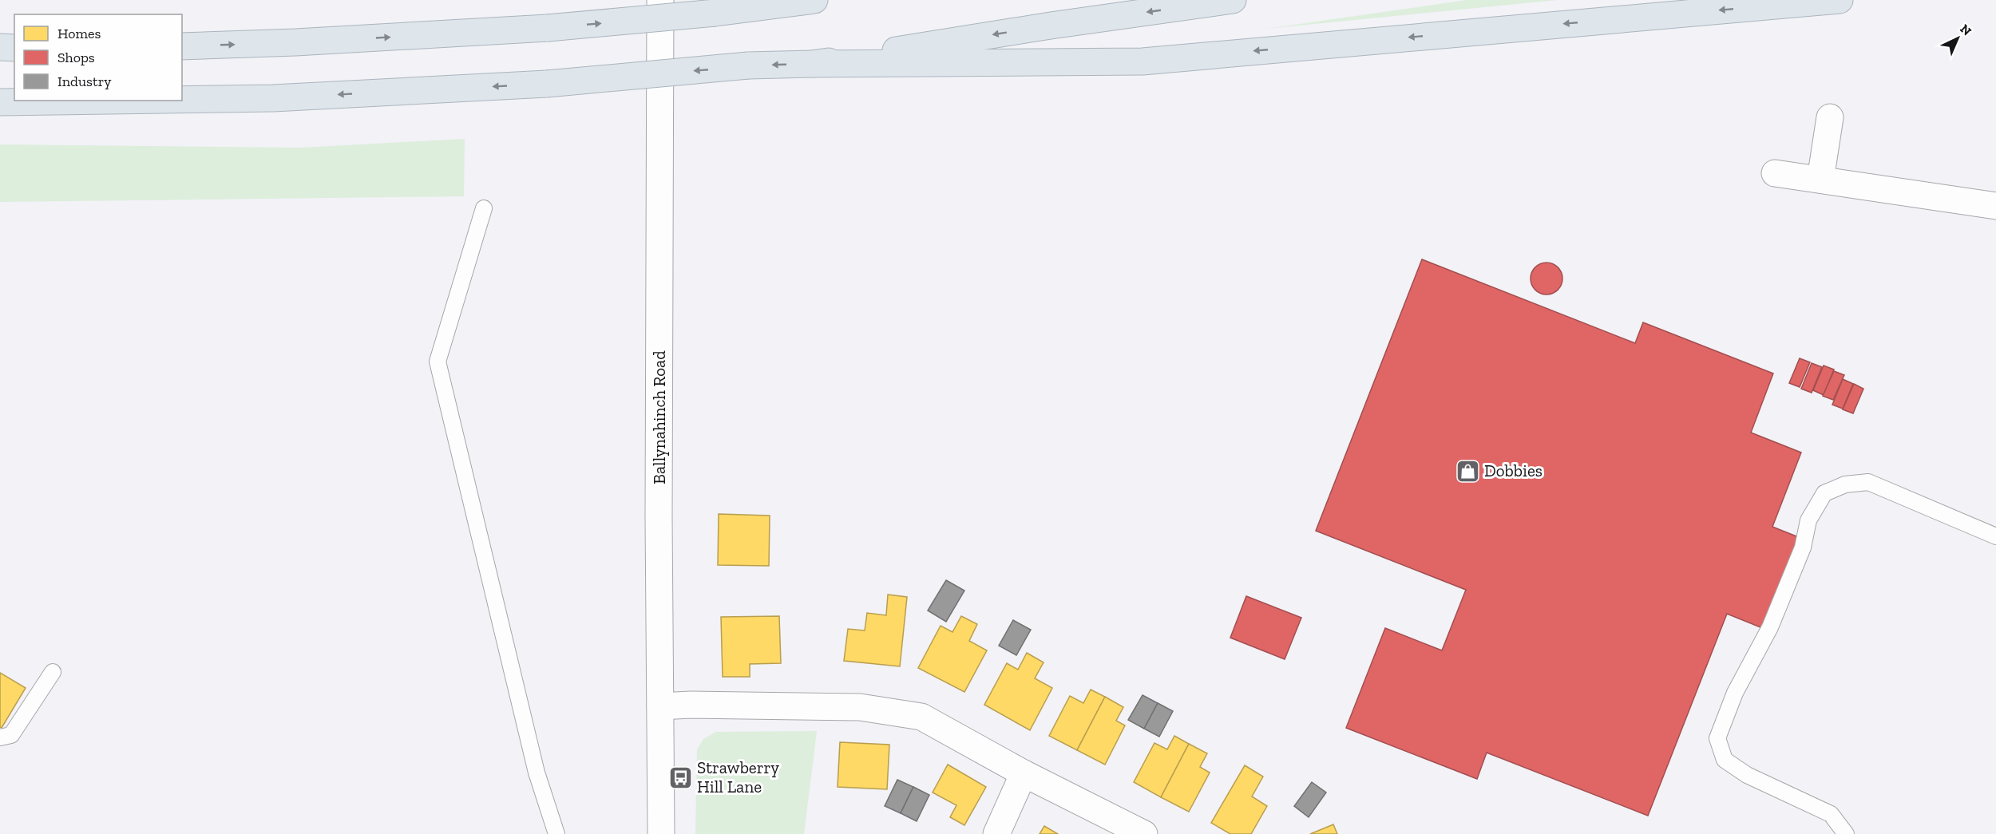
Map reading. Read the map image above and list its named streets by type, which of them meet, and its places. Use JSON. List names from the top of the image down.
{
  "streets": {
    "street": ["Ballynahinch Road"]
  },
  "places": {
    "shop": ["Dobbies"],
    "bus stop": ["Strawberry Hill Lane"]
  },
  "legend": ["Homes", "Shops", "Industry"],
  "north": "top right"
}
